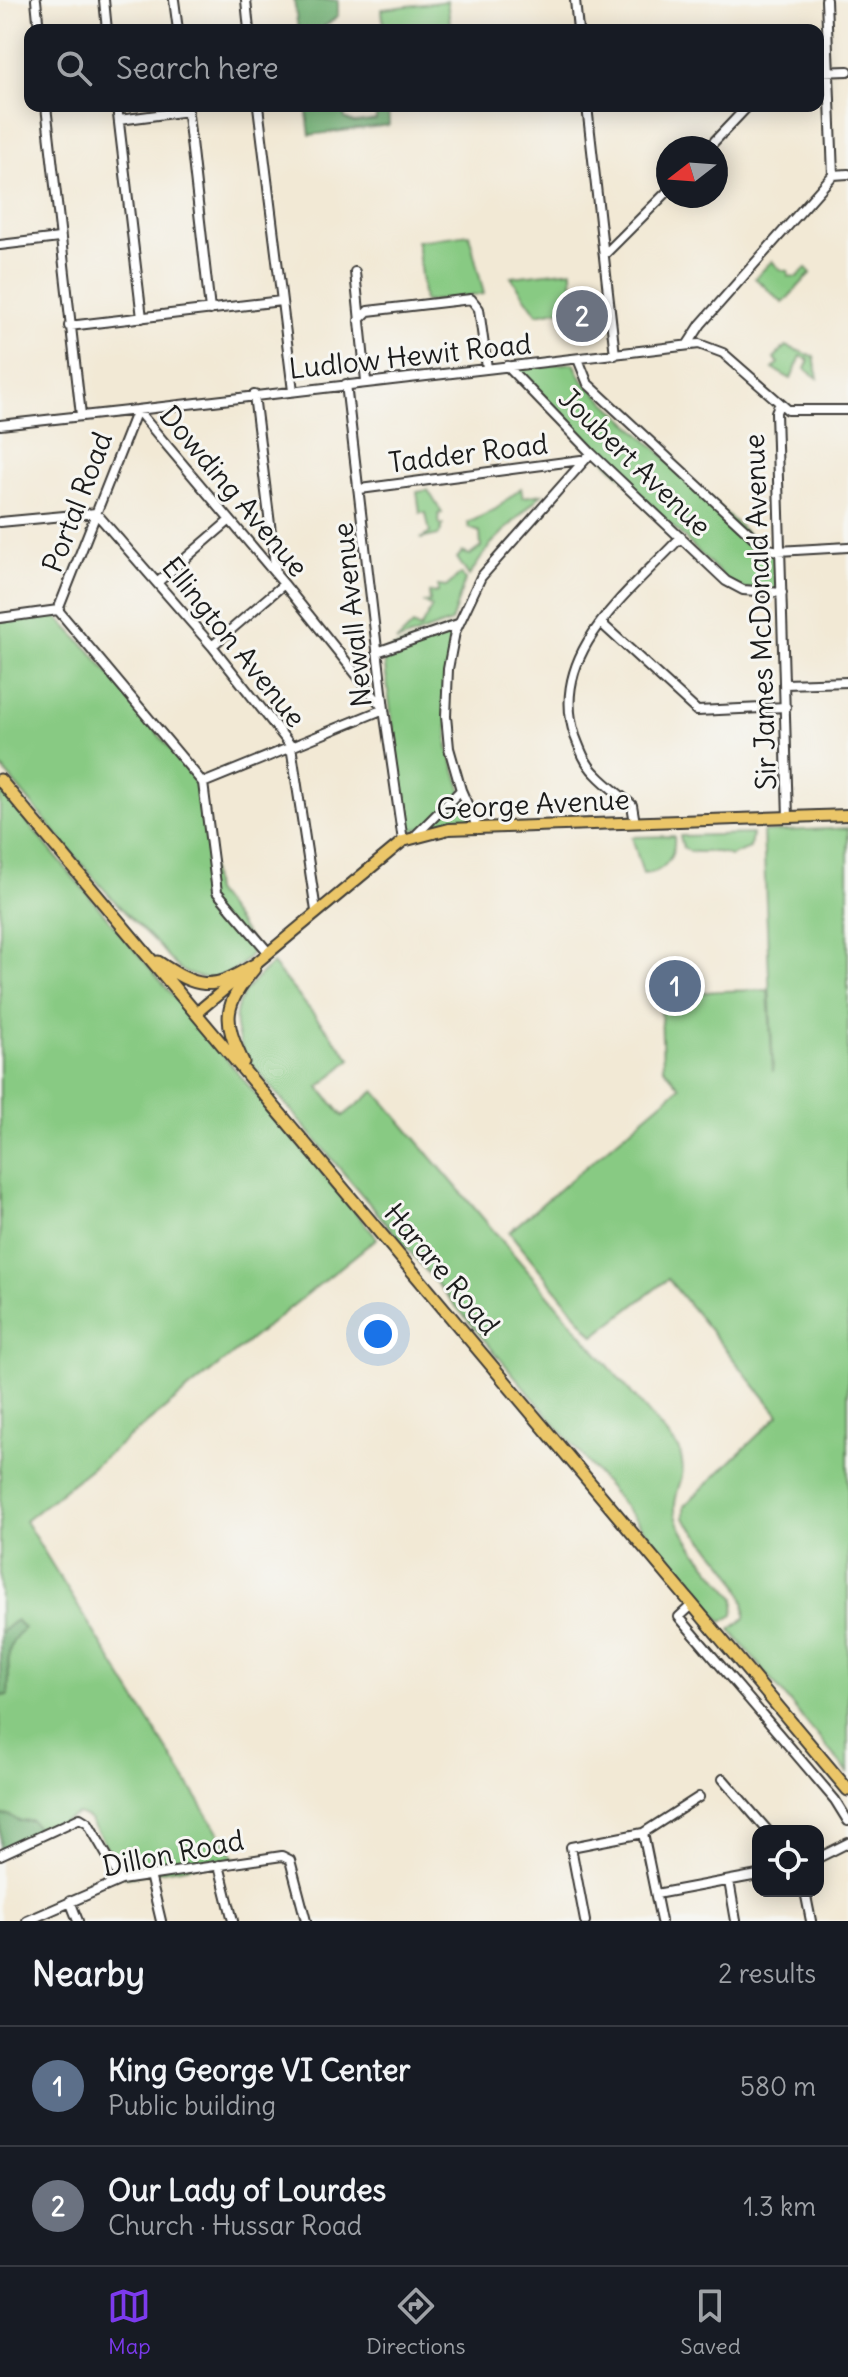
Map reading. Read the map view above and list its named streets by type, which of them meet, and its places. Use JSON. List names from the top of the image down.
{
  "streets": {
    "highway": ["Harare Road"],
    "main road": ["George Avenue"],
    "street": [
      "Ludlow Hewit Road",
      "Tadder Road",
      "Joubert Avenue",
      "Dowding Avenue",
      "Portal Road",
      "Sir James McDonald Avenue",
      "Newall Avenue",
      "Ellington Avenue",
      "Dillon Road"
    ]
  },
  "crossings": [
    ["Ludlow Hewit Road", "Joubert Avenue"],
    ["Ludlow Hewit Road", "Dowding Avenue"],
    ["Ludlow Hewit Road", "Portal Road"],
    ["Ludlow Hewit Road", "Newall Avenue"],
    ["Tadder Road", "Newall Avenue"],
    ["Joubert Avenue", "Sir James McDonald Avenue"],
    ["Dowding Avenue", "Portal Road"],
    ["Dowding Avenue", "Newall Avenue"],
    ["Portal Road", "Ellington Avenue"],
    ["Sir James McDonald Avenue", "George Avenue"],
    ["Newall Avenue", "George Avenue"],
    ["Ellington Avenue", "George Avenue"],
    ["George Avenue", "Harare Road"]
  ],
  "north": "left",
  "page": {
    "search": "Search here",
    "pins": ["2", "1"],
    "heading": ["Nearby", "2 results"],
    "list": [
      {
        "mark": "1",
        "name": "King George VI Center",
        "note": "Public building",
        "value": "580 m"
      },
      {
        "mark": "2",
        "name": "Our Lady of Lourdes",
        "note": "Church · Hussar Road",
        "value": "1.3 km"
      }
    ],
    "nav": ["Map", "Directions", "Saved"]
  }
}
